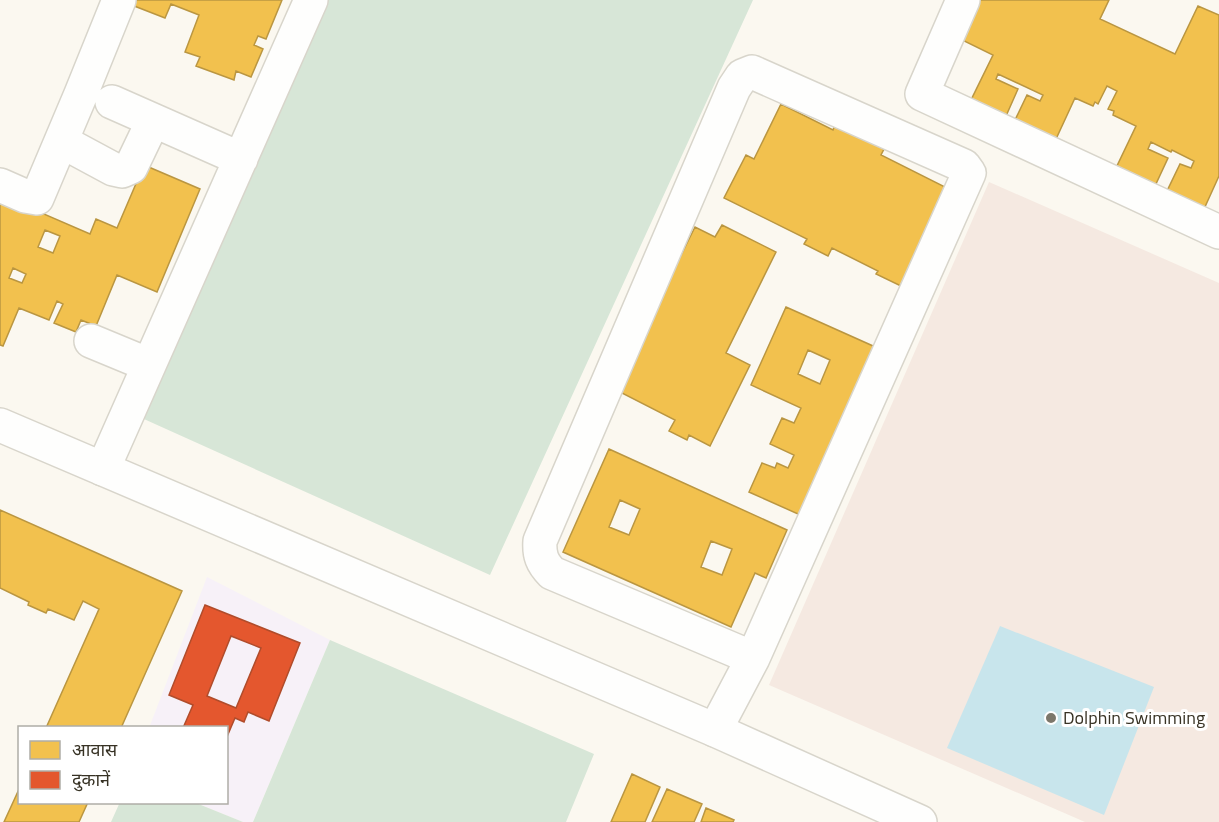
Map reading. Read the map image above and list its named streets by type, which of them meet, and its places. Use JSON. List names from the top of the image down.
{
  "places": ["Dolphin Swimming"],
  "legend": ["आवास", "दुकानें"]
}
